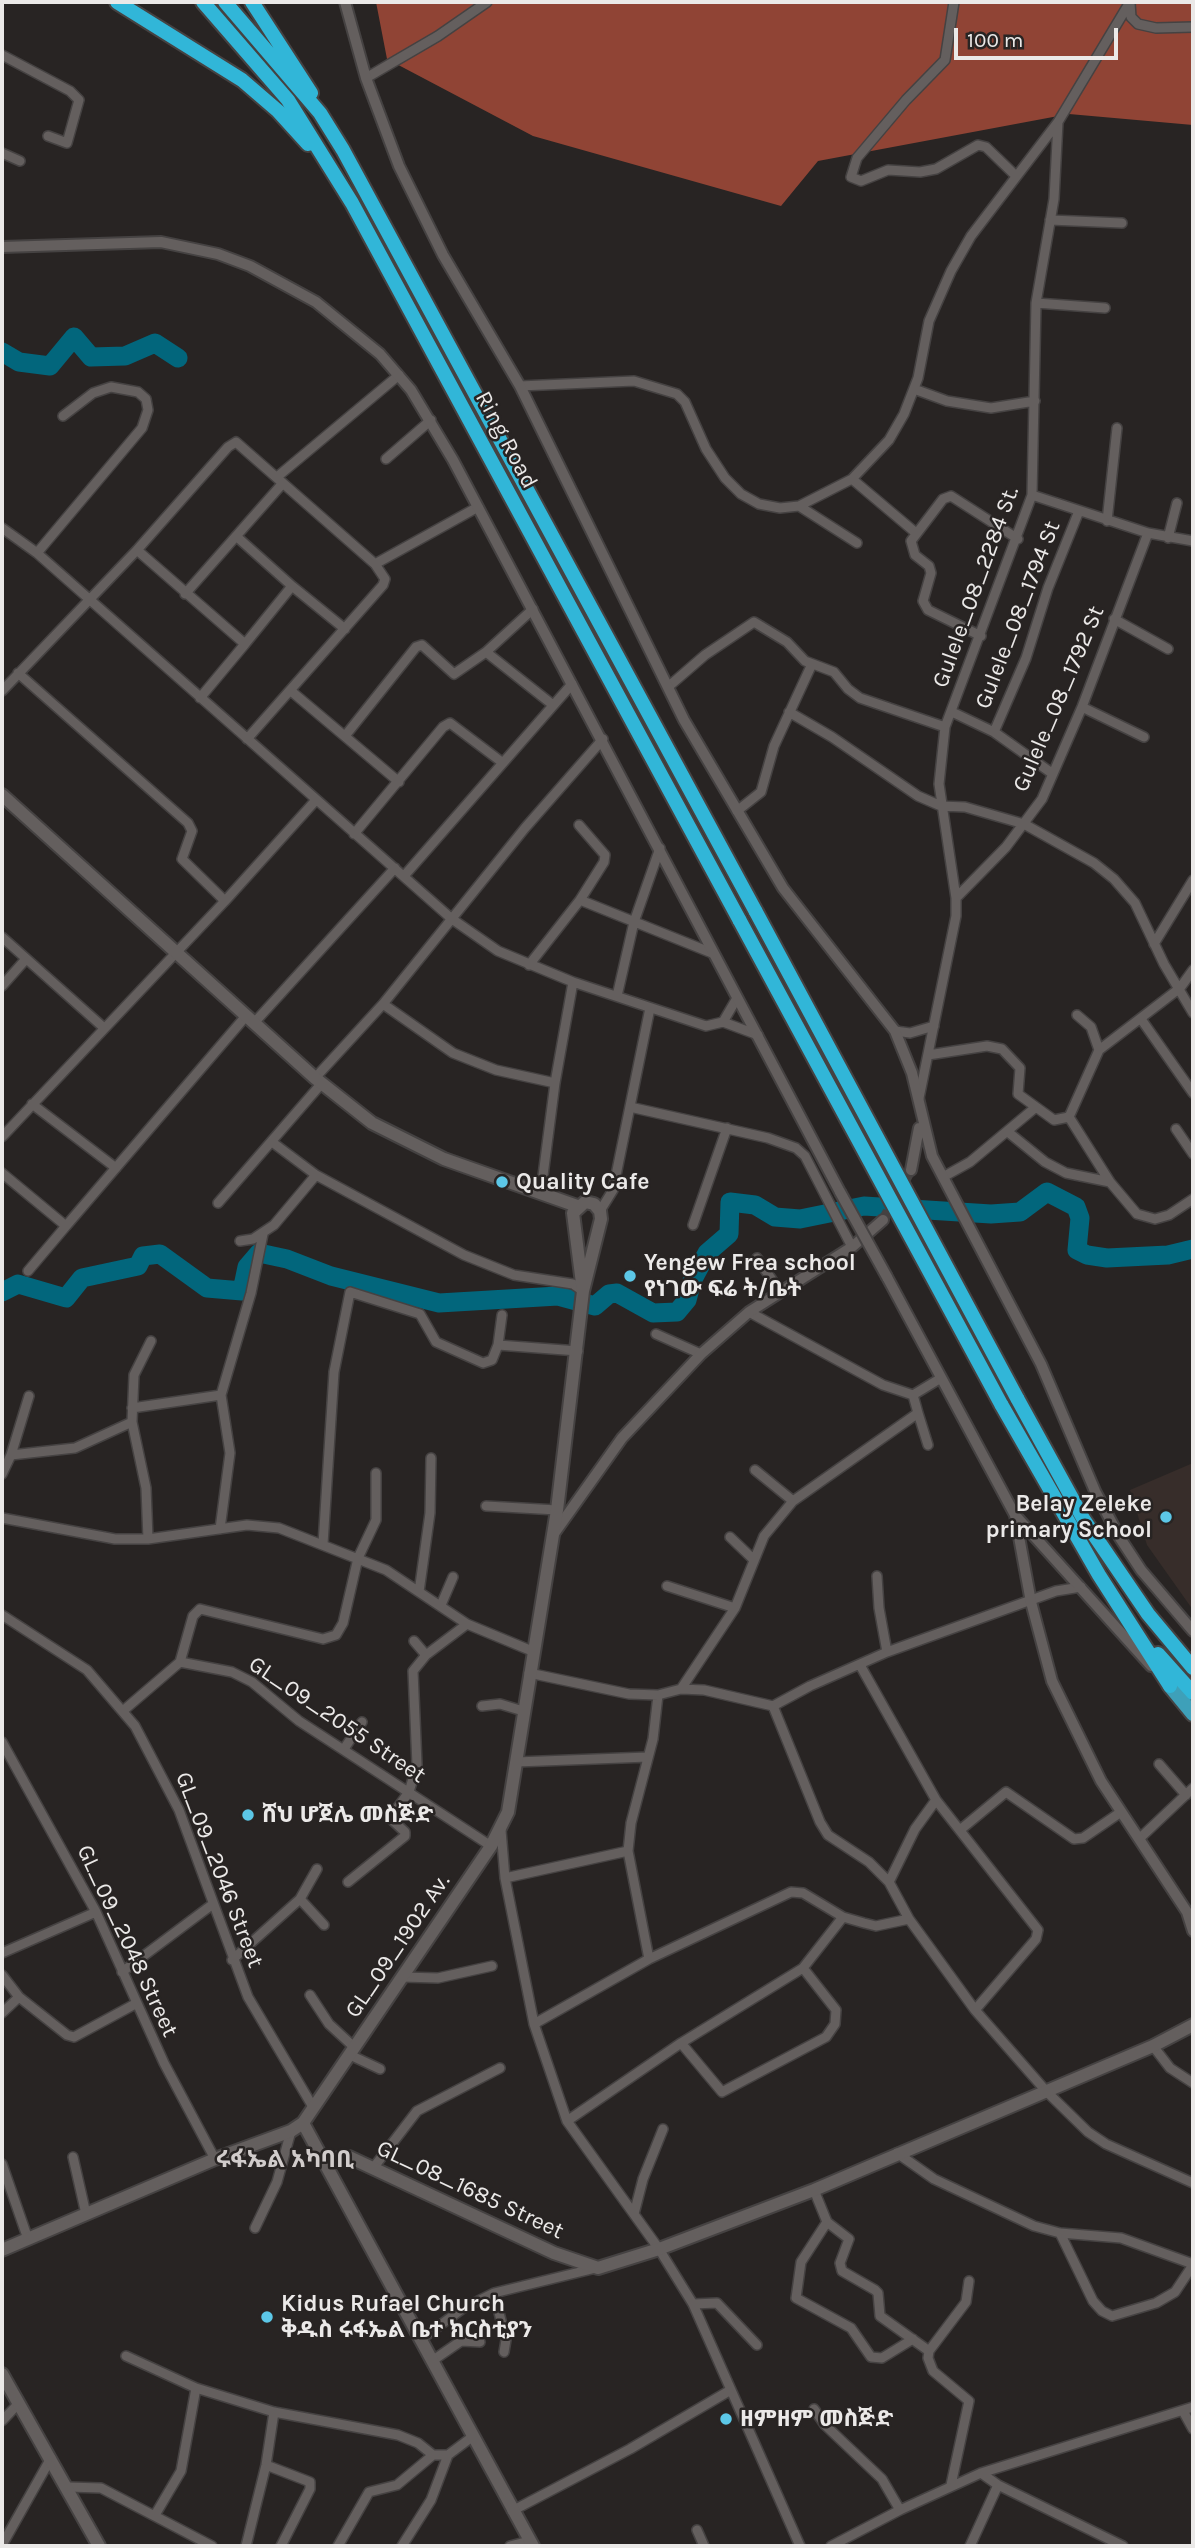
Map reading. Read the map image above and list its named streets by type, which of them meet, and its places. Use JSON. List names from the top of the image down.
{
  "streets": {
    "highway": ["Ring Road"],
    "main road": ["GL_09_1902 Av.", "GL_08_1685 Street"],
    "street": [
      "Gulele_08_2284 St.",
      "Gulele_08_1794 St",
      "Gulele_08_1792 St",
      "GL_09_2055 Street",
      "GL_09_2046 Street",
      "GL_09_2048 Street"
    ]
  },
  "crossings": [
    ["Gulele_08_2284 St.", "Gulele_08_1792 St"],
    ["GL_09_2055 Street", "GL_09_1902 Av."],
    ["GL_09_2046 Street", "GL_09_1902 Av."]
  ],
  "districts": ["ሩፋኤል አካባቢ"],
  "places": [
    "Quality Cafe",
    "Yengew Frea school የነገው ፍሬ ት/ቤት",
    "Belay Zeleke primary School",
    "ሸህ ሆጀሌ መስጅድ",
    "Kidus Rufael Church ቅዱስ ሩፋኤል ቤተ ክርስቲያን",
    "ዘምዘም መስጅድ"
  ],
  "scale_bar": "100 m"
}
